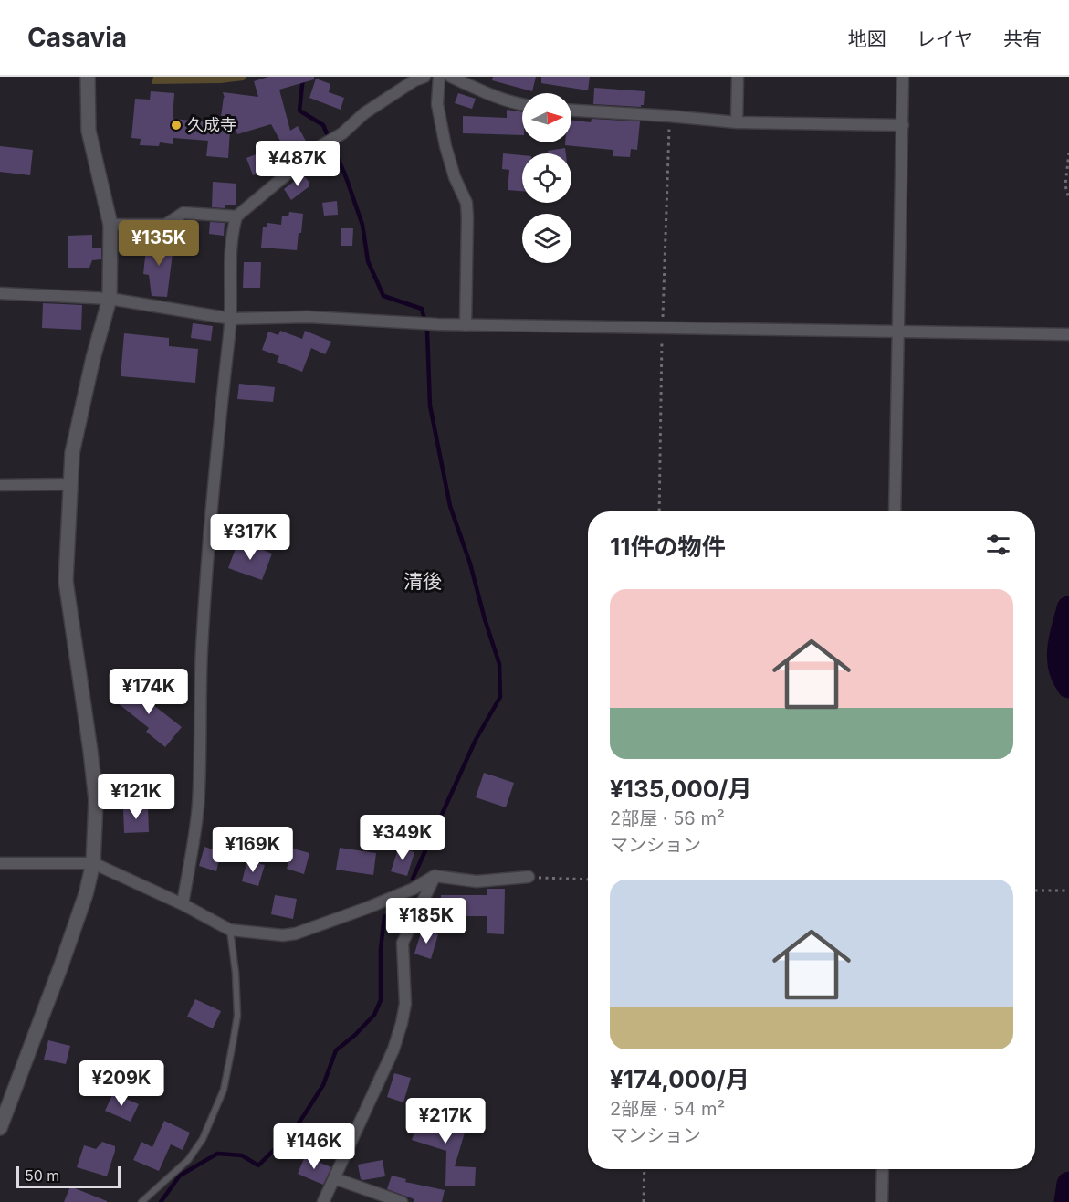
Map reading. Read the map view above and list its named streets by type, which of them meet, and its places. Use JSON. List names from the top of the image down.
{
  "districts": ["清後"],
  "places": ["久成寺"],
  "scale_bar": "50 m",
  "north": "right",
  "page": {
    "header": "Casavia",
    "nav": ["地図", "レイヤ", "共有"],
    "price": [
      "¥487K",
      "¥135K",
      "¥317K",
      "¥174K",
      "¥121K",
      "¥349K",
      "¥169K",
      "¥185K",
      "¥209K",
      "¥217K",
      "¥146K"
    ],
    "heading": "11件の物件",
    "list": [
      {
        "name": "¥135,000/月",
        "note": "2部屋 · 56 m² · マンション"
      },
      {
        "name": "¥174,000/月",
        "note": "2部屋 · 54 m² · マンション"
      }
    ],
    "scale": "50 m"
  }
}
